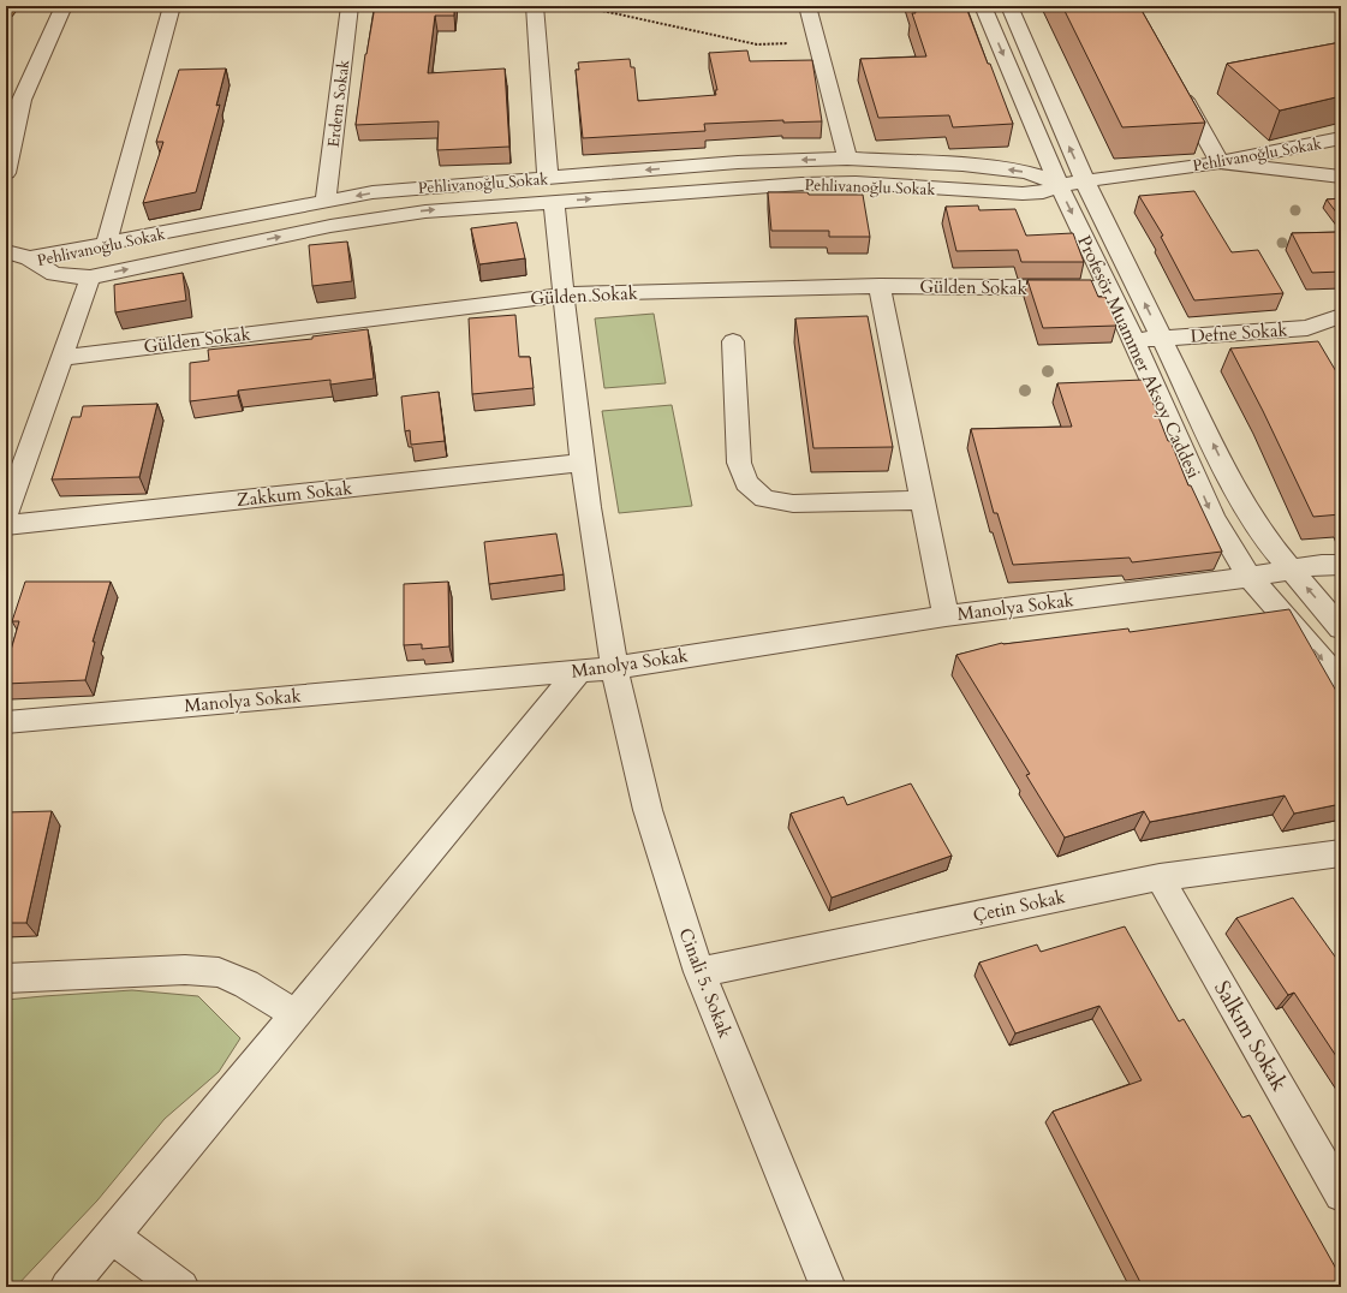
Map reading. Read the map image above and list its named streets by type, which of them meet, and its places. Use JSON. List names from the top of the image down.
{
  "streets": {
    "street": [
      "Erdem Sokak",
      "Pehlivanoğlu Sokak",
      "Gülden Sokak",
      "Defne Sokak",
      "Profesör Muammer Aksoy Caddesi",
      "Zakkum Sokak",
      "Manolya Sokak",
      "Çetin Sokak",
      "Cinali 5. Sokak",
      "Salkım Sokak"
    ]
  },
  "crossings": [
    ["Erdem Sokak", "Pehlivanoğlu Sokak"],
    ["Pehlivanoğlu Sokak", "Profesör Muammer Aksoy Caddesi"],
    ["Pehlivanoğlu Sokak", "Cinali 5. Sokak"],
    ["Gülden Sokak", "Profesör Muammer Aksoy Caddesi"],
    ["Gülden Sokak", "Cinali 5. Sokak"],
    ["Defne Sokak", "Profesör Muammer Aksoy Caddesi"],
    ["Profesör Muammer Aksoy Caddesi", "Manolya Sokak"],
    ["Zakkum Sokak", "Cinali 5. Sokak"],
    ["Manolya Sokak", "Cinali 5. Sokak"],
    ["Çetin Sokak", "Cinali 5. Sokak"],
    ["Çetin Sokak", "Salkım Sokak"]
  ]
}
